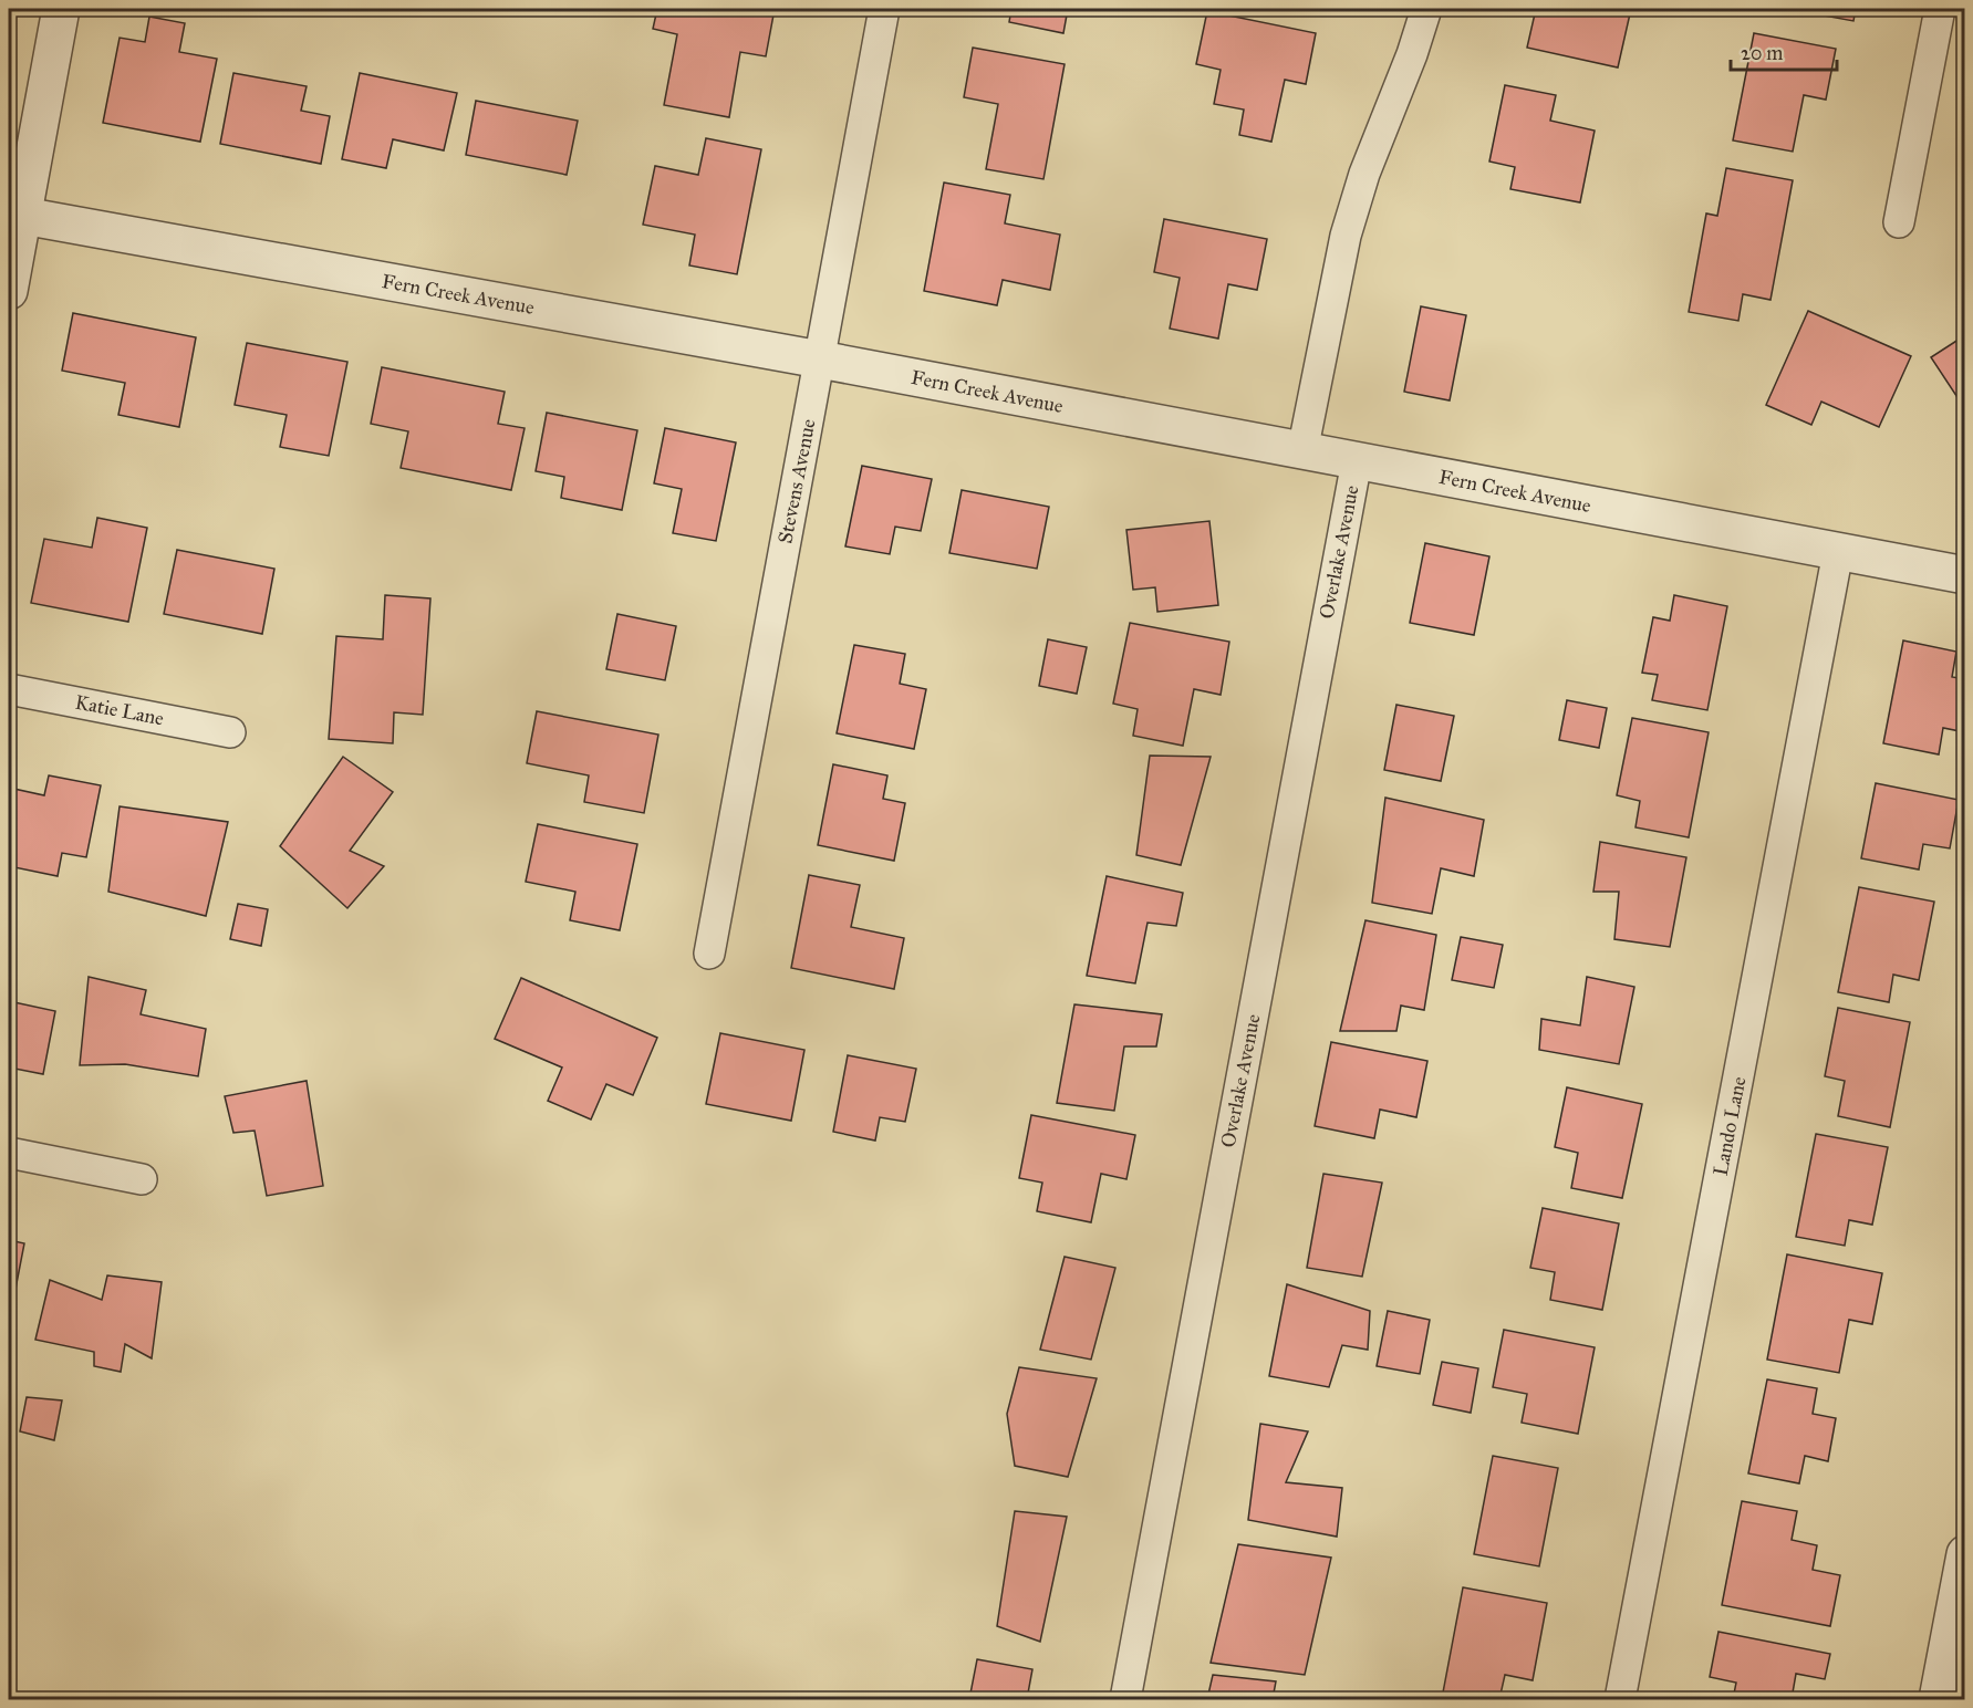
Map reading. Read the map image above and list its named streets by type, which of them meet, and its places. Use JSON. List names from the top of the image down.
{
  "streets": {
    "street": [
      "Fern Creek Avenue",
      "Stevens Avenue",
      "Overlake Avenue",
      "Katie Lane",
      "Lando Lane"
    ]
  },
  "crossings": [
    ["Fern Creek Avenue", "Stevens Avenue"],
    ["Fern Creek Avenue", "Overlake Avenue"],
    ["Fern Creek Avenue", "Lando Lane"]
  ],
  "scale_bar": "20 m"
}
